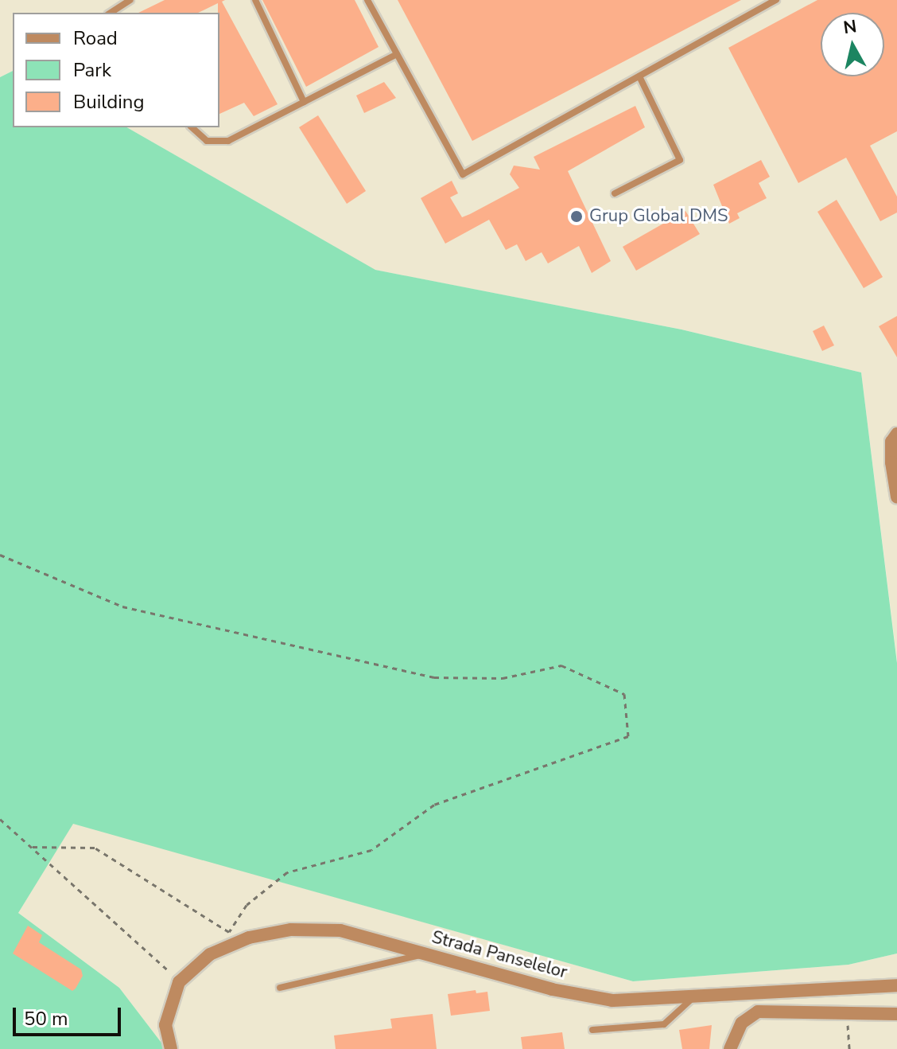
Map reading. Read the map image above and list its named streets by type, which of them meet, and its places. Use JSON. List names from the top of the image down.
{
  "streets": {
    "street": ["Strada Panselelor"]
  },
  "places": ["Grup Global DMS"],
  "legend": ["Road", "Park", "Building"],
  "scale_bar": "50 m",
  "north": "top"
}
